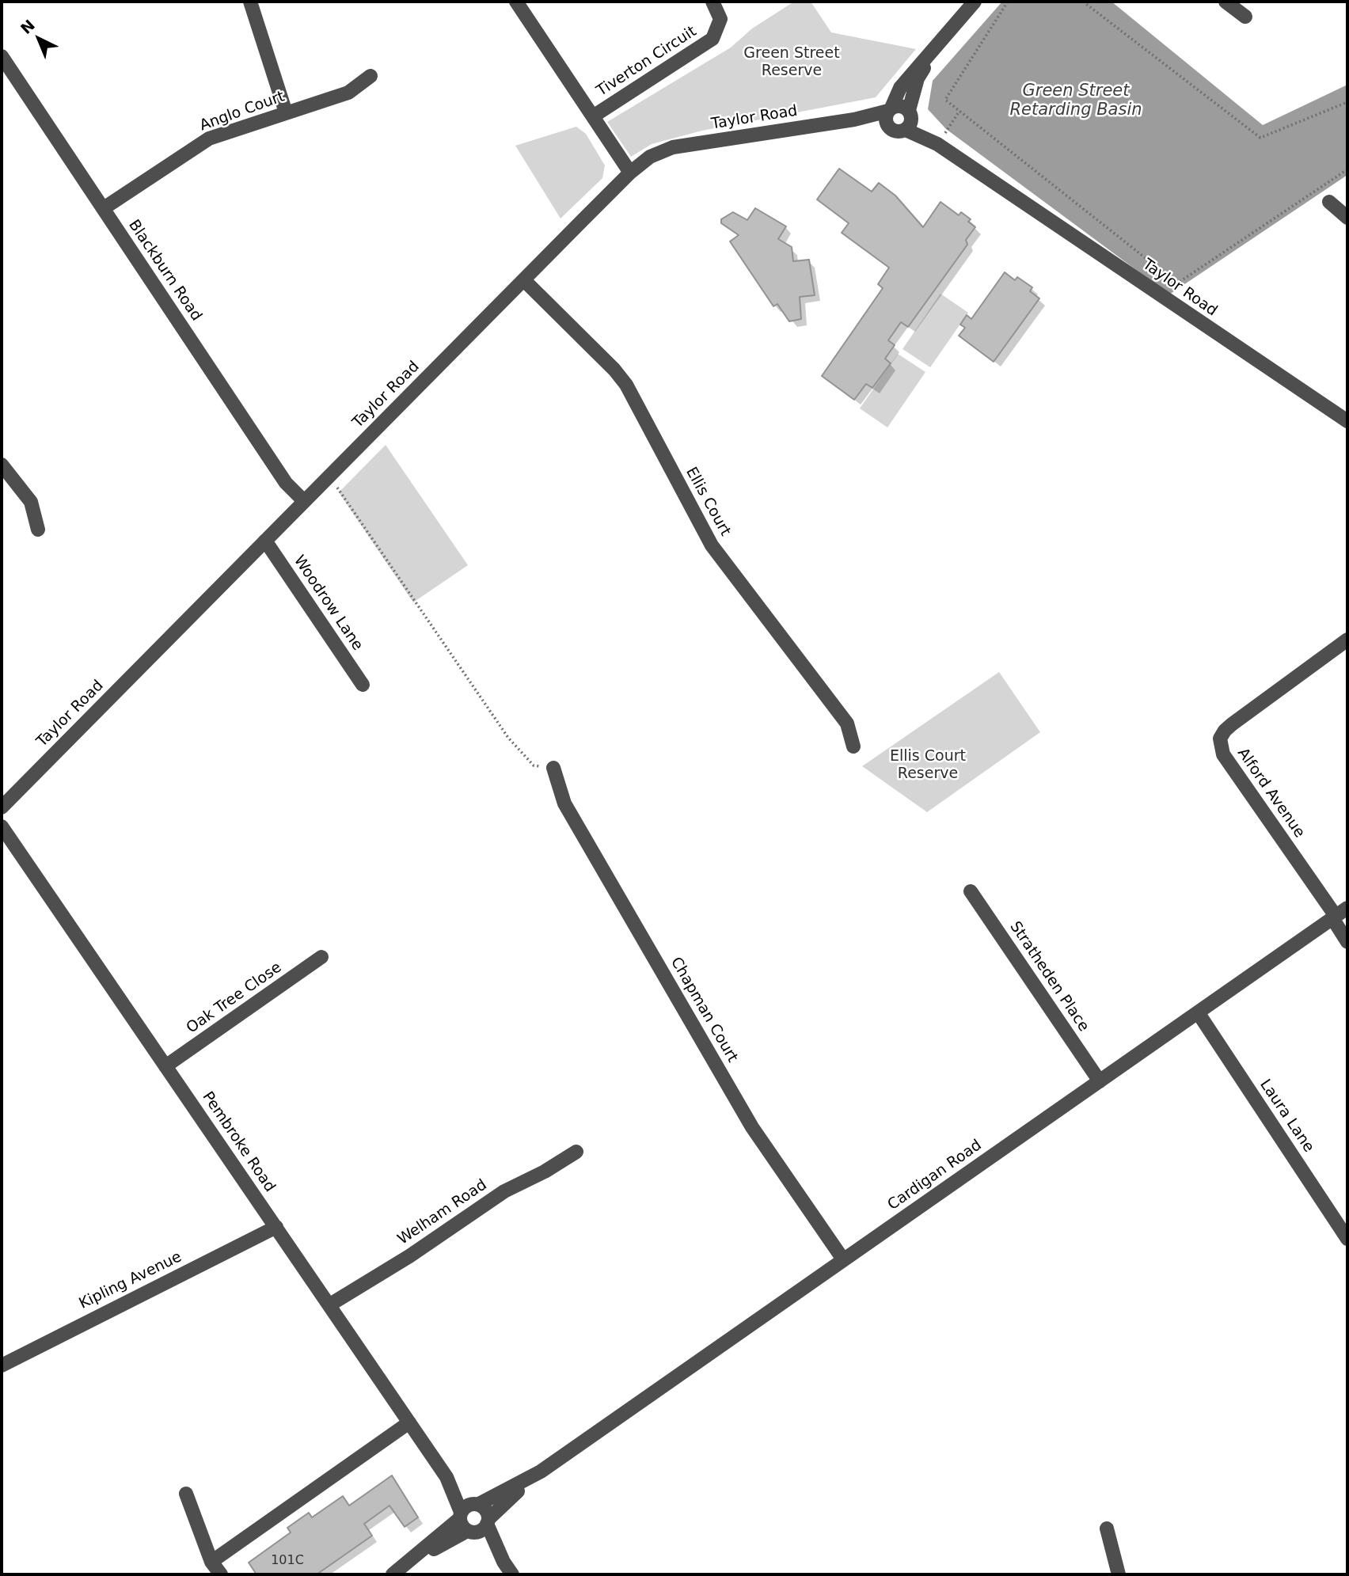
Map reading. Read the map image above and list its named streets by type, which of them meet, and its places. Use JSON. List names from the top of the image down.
{
  "streets": {
    "street": [
      "Tiverton Circuit",
      "Anglo Court",
      "Taylor Road",
      "Blackburn Road",
      "Ellis Court",
      "Woodrow Lane",
      "Alford Avenue",
      "Stratheden Place",
      "Oak Tree Close",
      "Chapman Court",
      "Laura Lane",
      "Pembroke Road",
      "Cardigan Road",
      "Welham Road",
      "Kipling Avenue"
    ]
  },
  "crossings": [
    ["Tiverton Circuit", "Taylor Road"],
    ["Anglo Court", "Blackburn Road"],
    ["Taylor Road", "Blackburn Road"],
    ["Taylor Road", "Ellis Court"],
    ["Taylor Road", "Woodrow Lane"],
    ["Alford Avenue", "Cardigan Road"],
    ["Stratheden Place", "Cardigan Road"],
    ["Oak Tree Close", "Pembroke Road"],
    ["Chapman Court", "Cardigan Road"],
    ["Laura Lane", "Cardigan Road"],
    ["Pembroke Road", "Cardigan Road"],
    ["Pembroke Road", "Welham Road"],
    ["Pembroke Road", "Kipling Avenue"]
  ],
  "water": ["Green Street Retarding Basin"],
  "parks": ["Green Street Reserve", "Ellis Court Reserve"],
  "house_numbers": ["101C"],
  "north": "top left"
}
